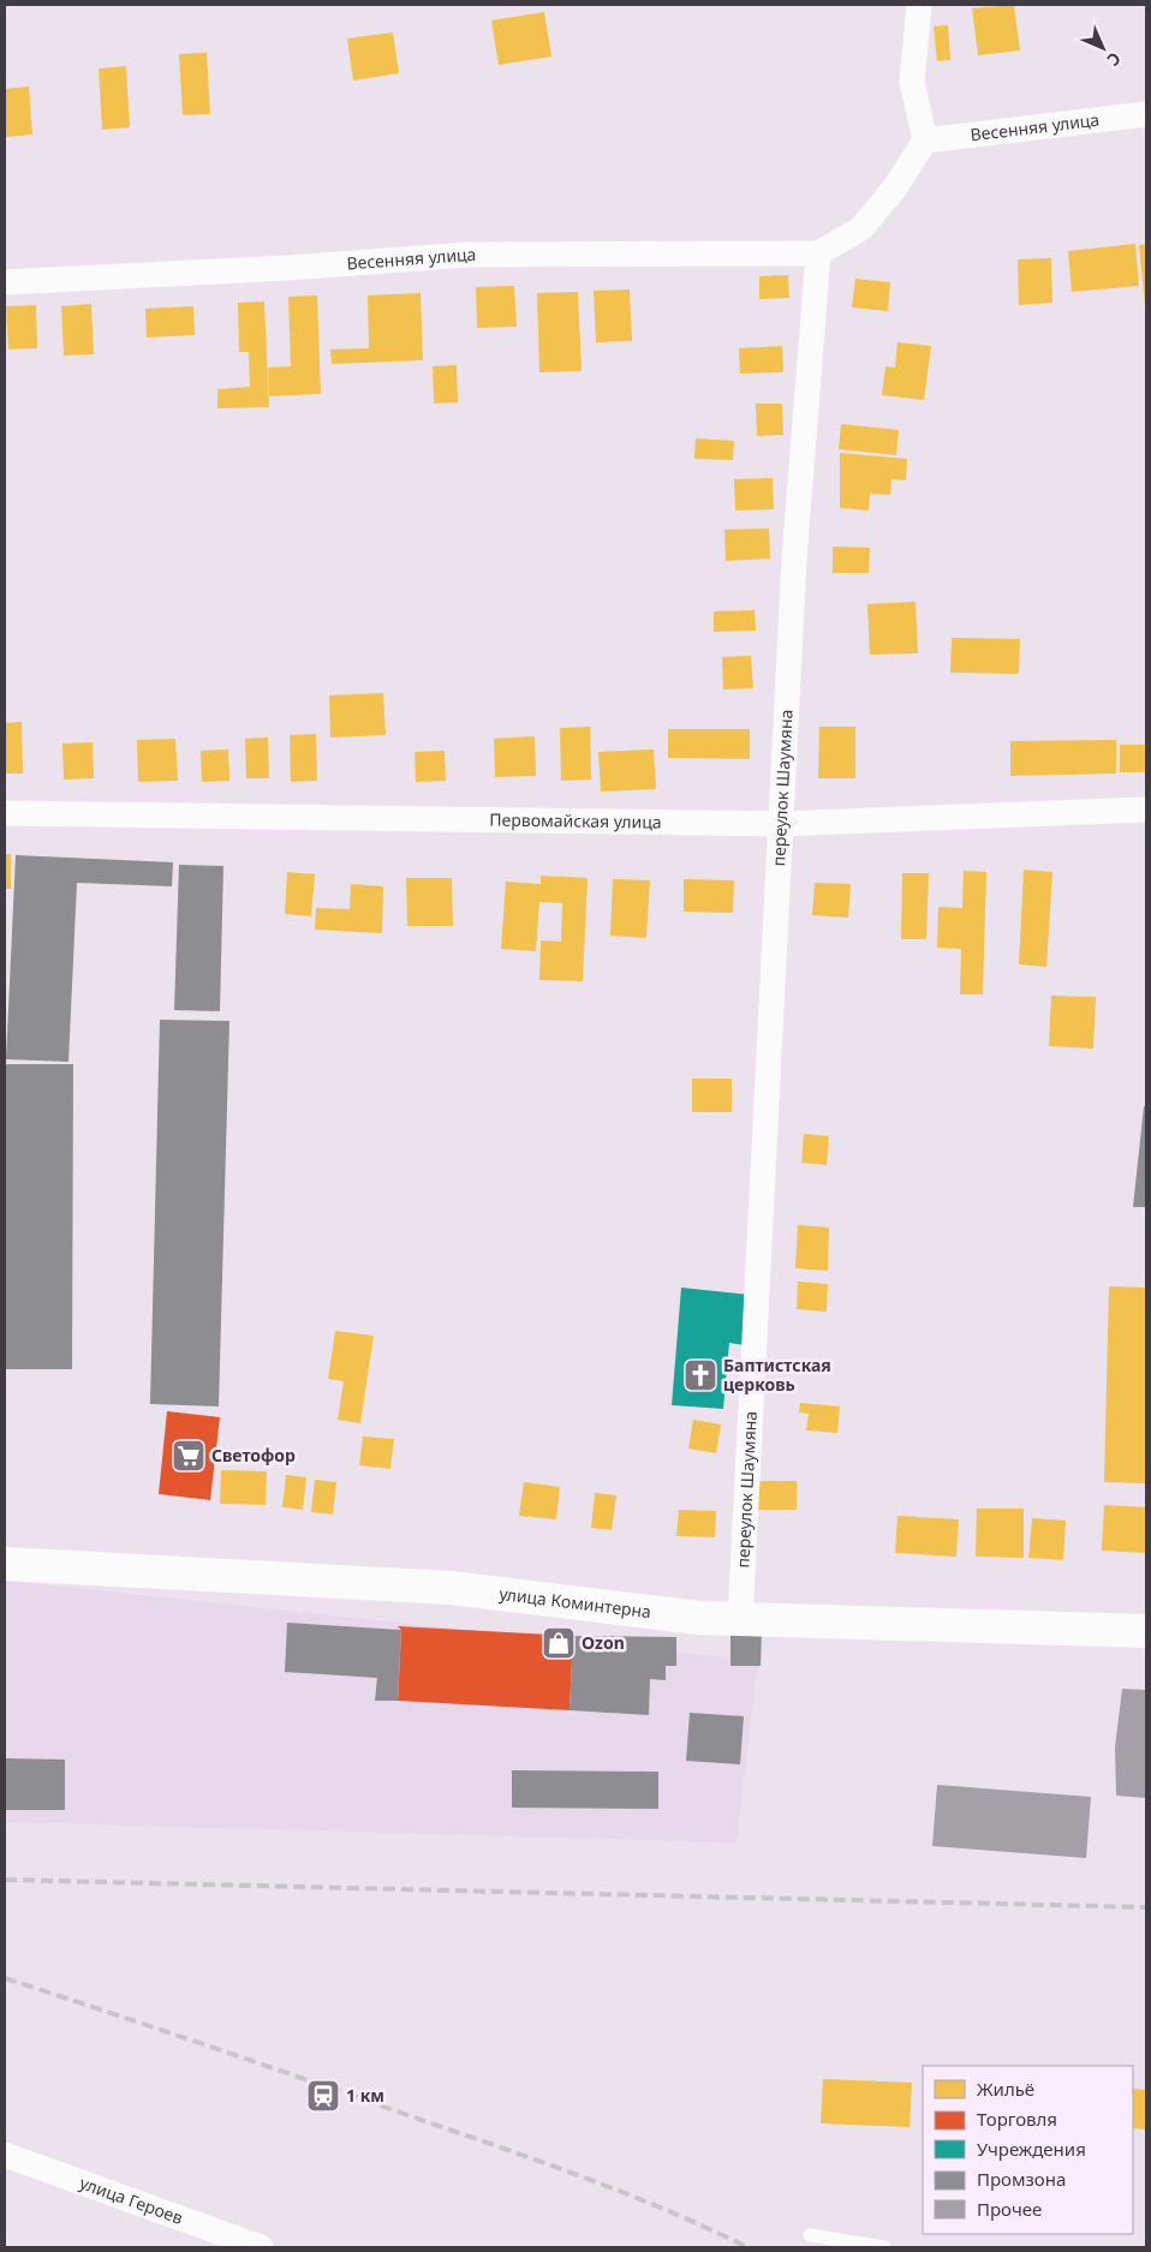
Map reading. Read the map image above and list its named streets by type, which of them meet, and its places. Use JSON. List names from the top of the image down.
{
  "streets": {
    "street": [
      "Весенняя улица",
      "переулок Шаумяна",
      "Первомайская улица",
      "улица Коминтерна",
      "улица Героев"
    ]
  },
  "crossings": [
    ["Весенняя улица", "переулок Шаумяна"],
    ["переулок Шаумяна", "Первомайская улица"],
    ["переулок Шаумяна", "улица Коминтерна"]
  ],
  "places": {
    "church": ["Баптистская церковь"],
    "supermarket": ["Светофор"],
    "shop": ["Ozon"],
    "station": ["1 км"]
  },
  "legend": [
    "Жильё",
    "Торговля",
    "Учреждения",
    "Промзона",
    "Прочее"
  ],
  "north": "bottom right"
}
